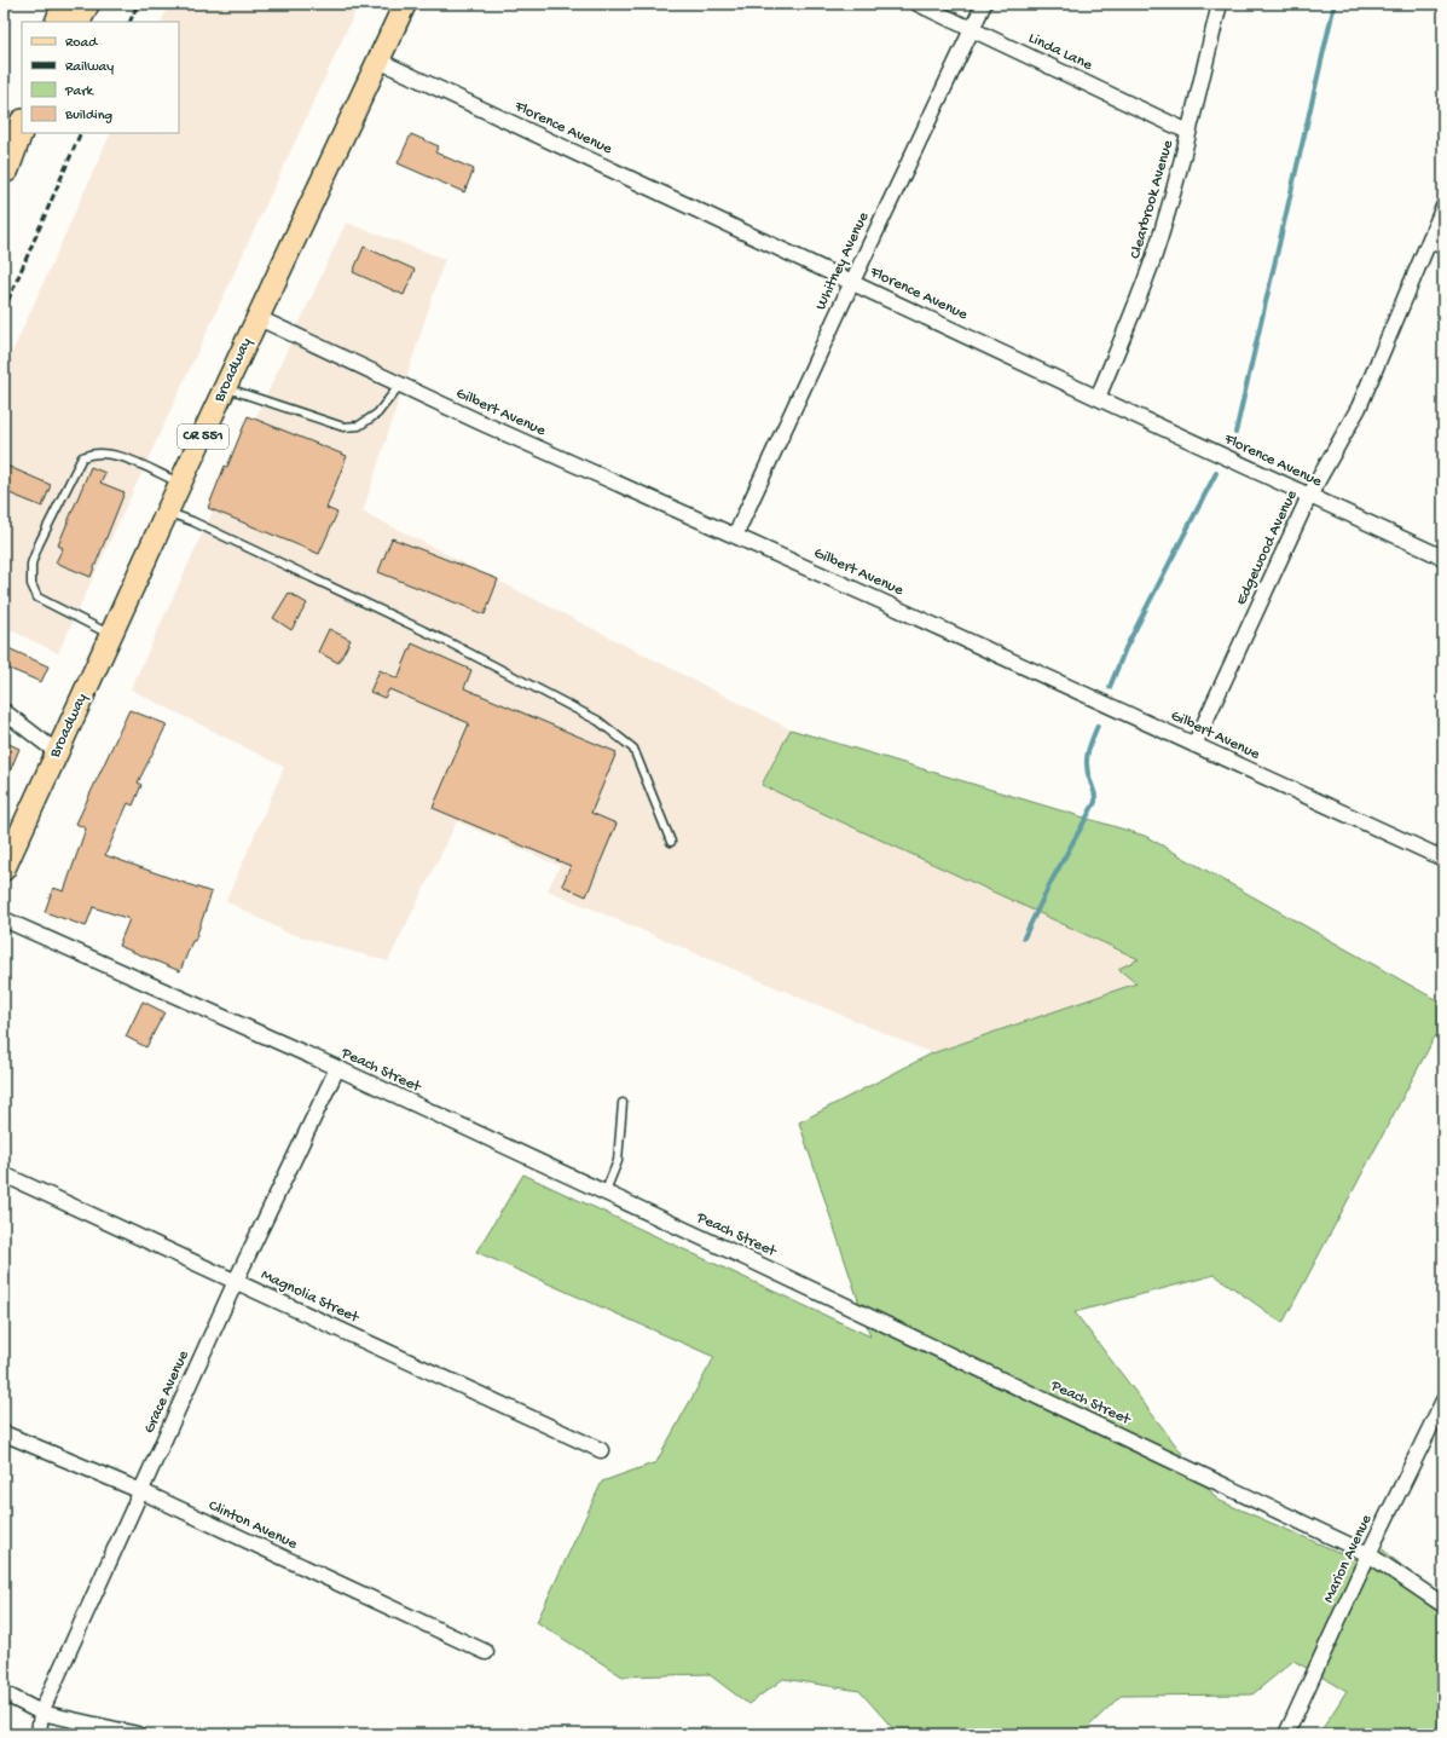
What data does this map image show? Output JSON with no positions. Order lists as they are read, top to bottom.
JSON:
{
  "streets": {
    "main road": ["Broadway", "CR 551"],
    "street": [
      "Linda Lane",
      "Florence Avenue",
      "Clearbrook Avenue",
      "Whitney Avenue",
      "Gilbert Avenue",
      "Edgewood Avenue",
      "Peach Street",
      "Magnolia Street",
      "Grace Avenue",
      "Clinton Avenue",
      "Marion Avenue"
    ]
  },
  "crossings": [
    ["Linda Lane", "Clearbrook Avenue"],
    ["Linda Lane", "Whitney Avenue"],
    ["Florence Avenue", "Clearbrook Avenue"],
    ["Florence Avenue", "Whitney Avenue"],
    ["Florence Avenue", "Broadway"],
    ["Florence Avenue", "Edgewood Avenue"],
    ["Whitney Avenue", "Gilbert Avenue"],
    ["Broadway", "Gilbert Avenue"],
    ["Gilbert Avenue", "Edgewood Avenue"],
    ["Peach Street", "Grace Avenue"],
    ["Peach Street", "Marion Avenue"],
    ["Magnolia Street", "Grace Avenue"],
    ["Grace Avenue", "Clinton Avenue"]
  ],
  "legend": [
    "Road",
    "Railway",
    "Park",
    "Building"
  ]
}
